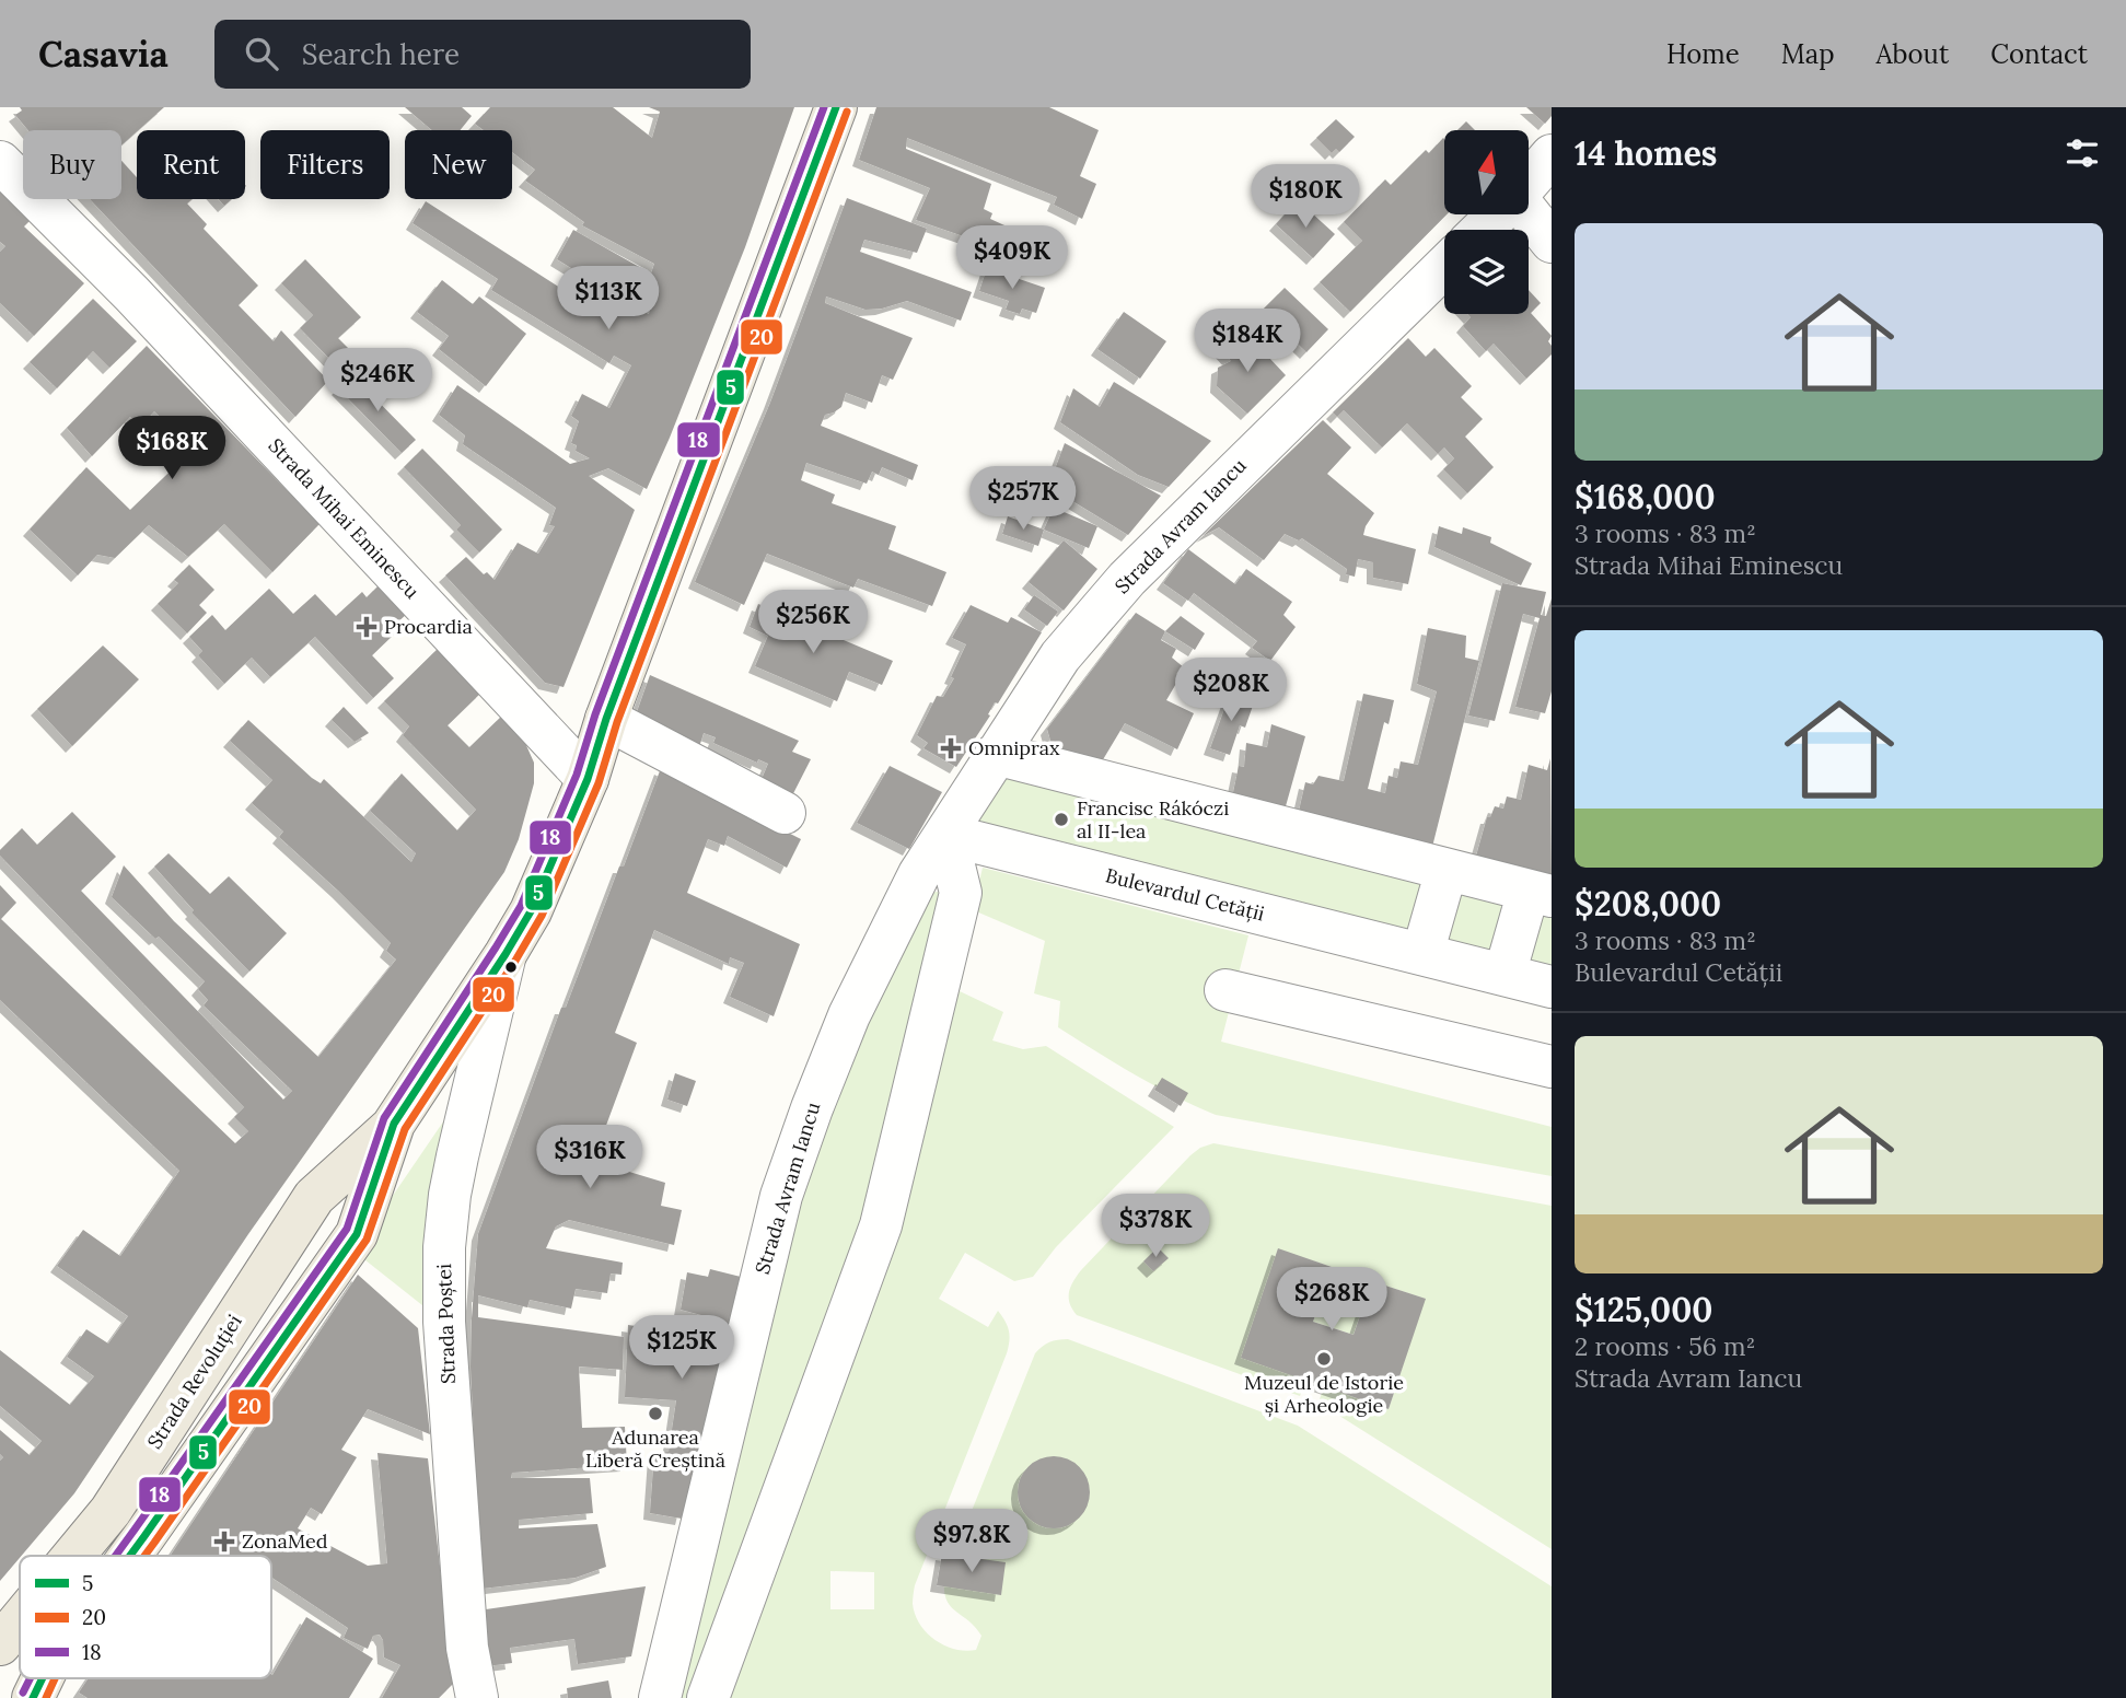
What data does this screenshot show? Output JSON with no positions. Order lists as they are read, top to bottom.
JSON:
{
  "streets": {
    "main road": ["Strada Revoluției"],
    "street": [
      "Strada Mihai Eminescu",
      "Strada Avram Iancu",
      "Bulevardul Cetății",
      "Strada Poștei"
    ]
  },
  "crossings": [
    ["Strada Mihai Eminescu", "Strada Revoluției"],
    ["Strada Avram Iancu", "Bulevardul Cetății"],
    ["Strada Poștei", "Strada Revoluției"]
  ],
  "places": {
    "health": ["Procardia", "Omniprax", "ZonaMed"],
    "other": ["Francisc Rákóczi al II-lea", "Muzeul de Istorie și Arheologie", "Adunarea Liberă Creștină"]
  },
  "lines": ["transit line 5", "transit line 18", "transit line 20"],
  "legend": ["5", "20", "18"],
  "north": "top",
  "page": {
    "header": "Casavia",
    "search": "Search here",
    "nav": [
      "Home",
      "Map",
      "About",
      "Contact"
    ],
    "heading": "14 homes",
    "chip": [
      "Buy",
      "Rent",
      "Filters",
      "New"
    ],
    "price": [
      "$180K",
      "$409K",
      "$113K",
      "$184K",
      "$246K",
      "$168K",
      "$257K",
      "$256K",
      "$208K",
      "$316K",
      "$378K",
      "$268K",
      "$125K",
      "$97.8K"
    ],
    "list": [
      {
        "name": "$168,000",
        "note": "3 rooms · 83 m² · Strada Mihai Eminescu"
      },
      {
        "name": "$208,000",
        "note": "3 rooms · 83 m² · Bulevardul Cetății"
      },
      {
        "name": "$125,000",
        "note": "2 rooms · 56 m² · Strada Avram Iancu"
      }
    ]
  }
}
